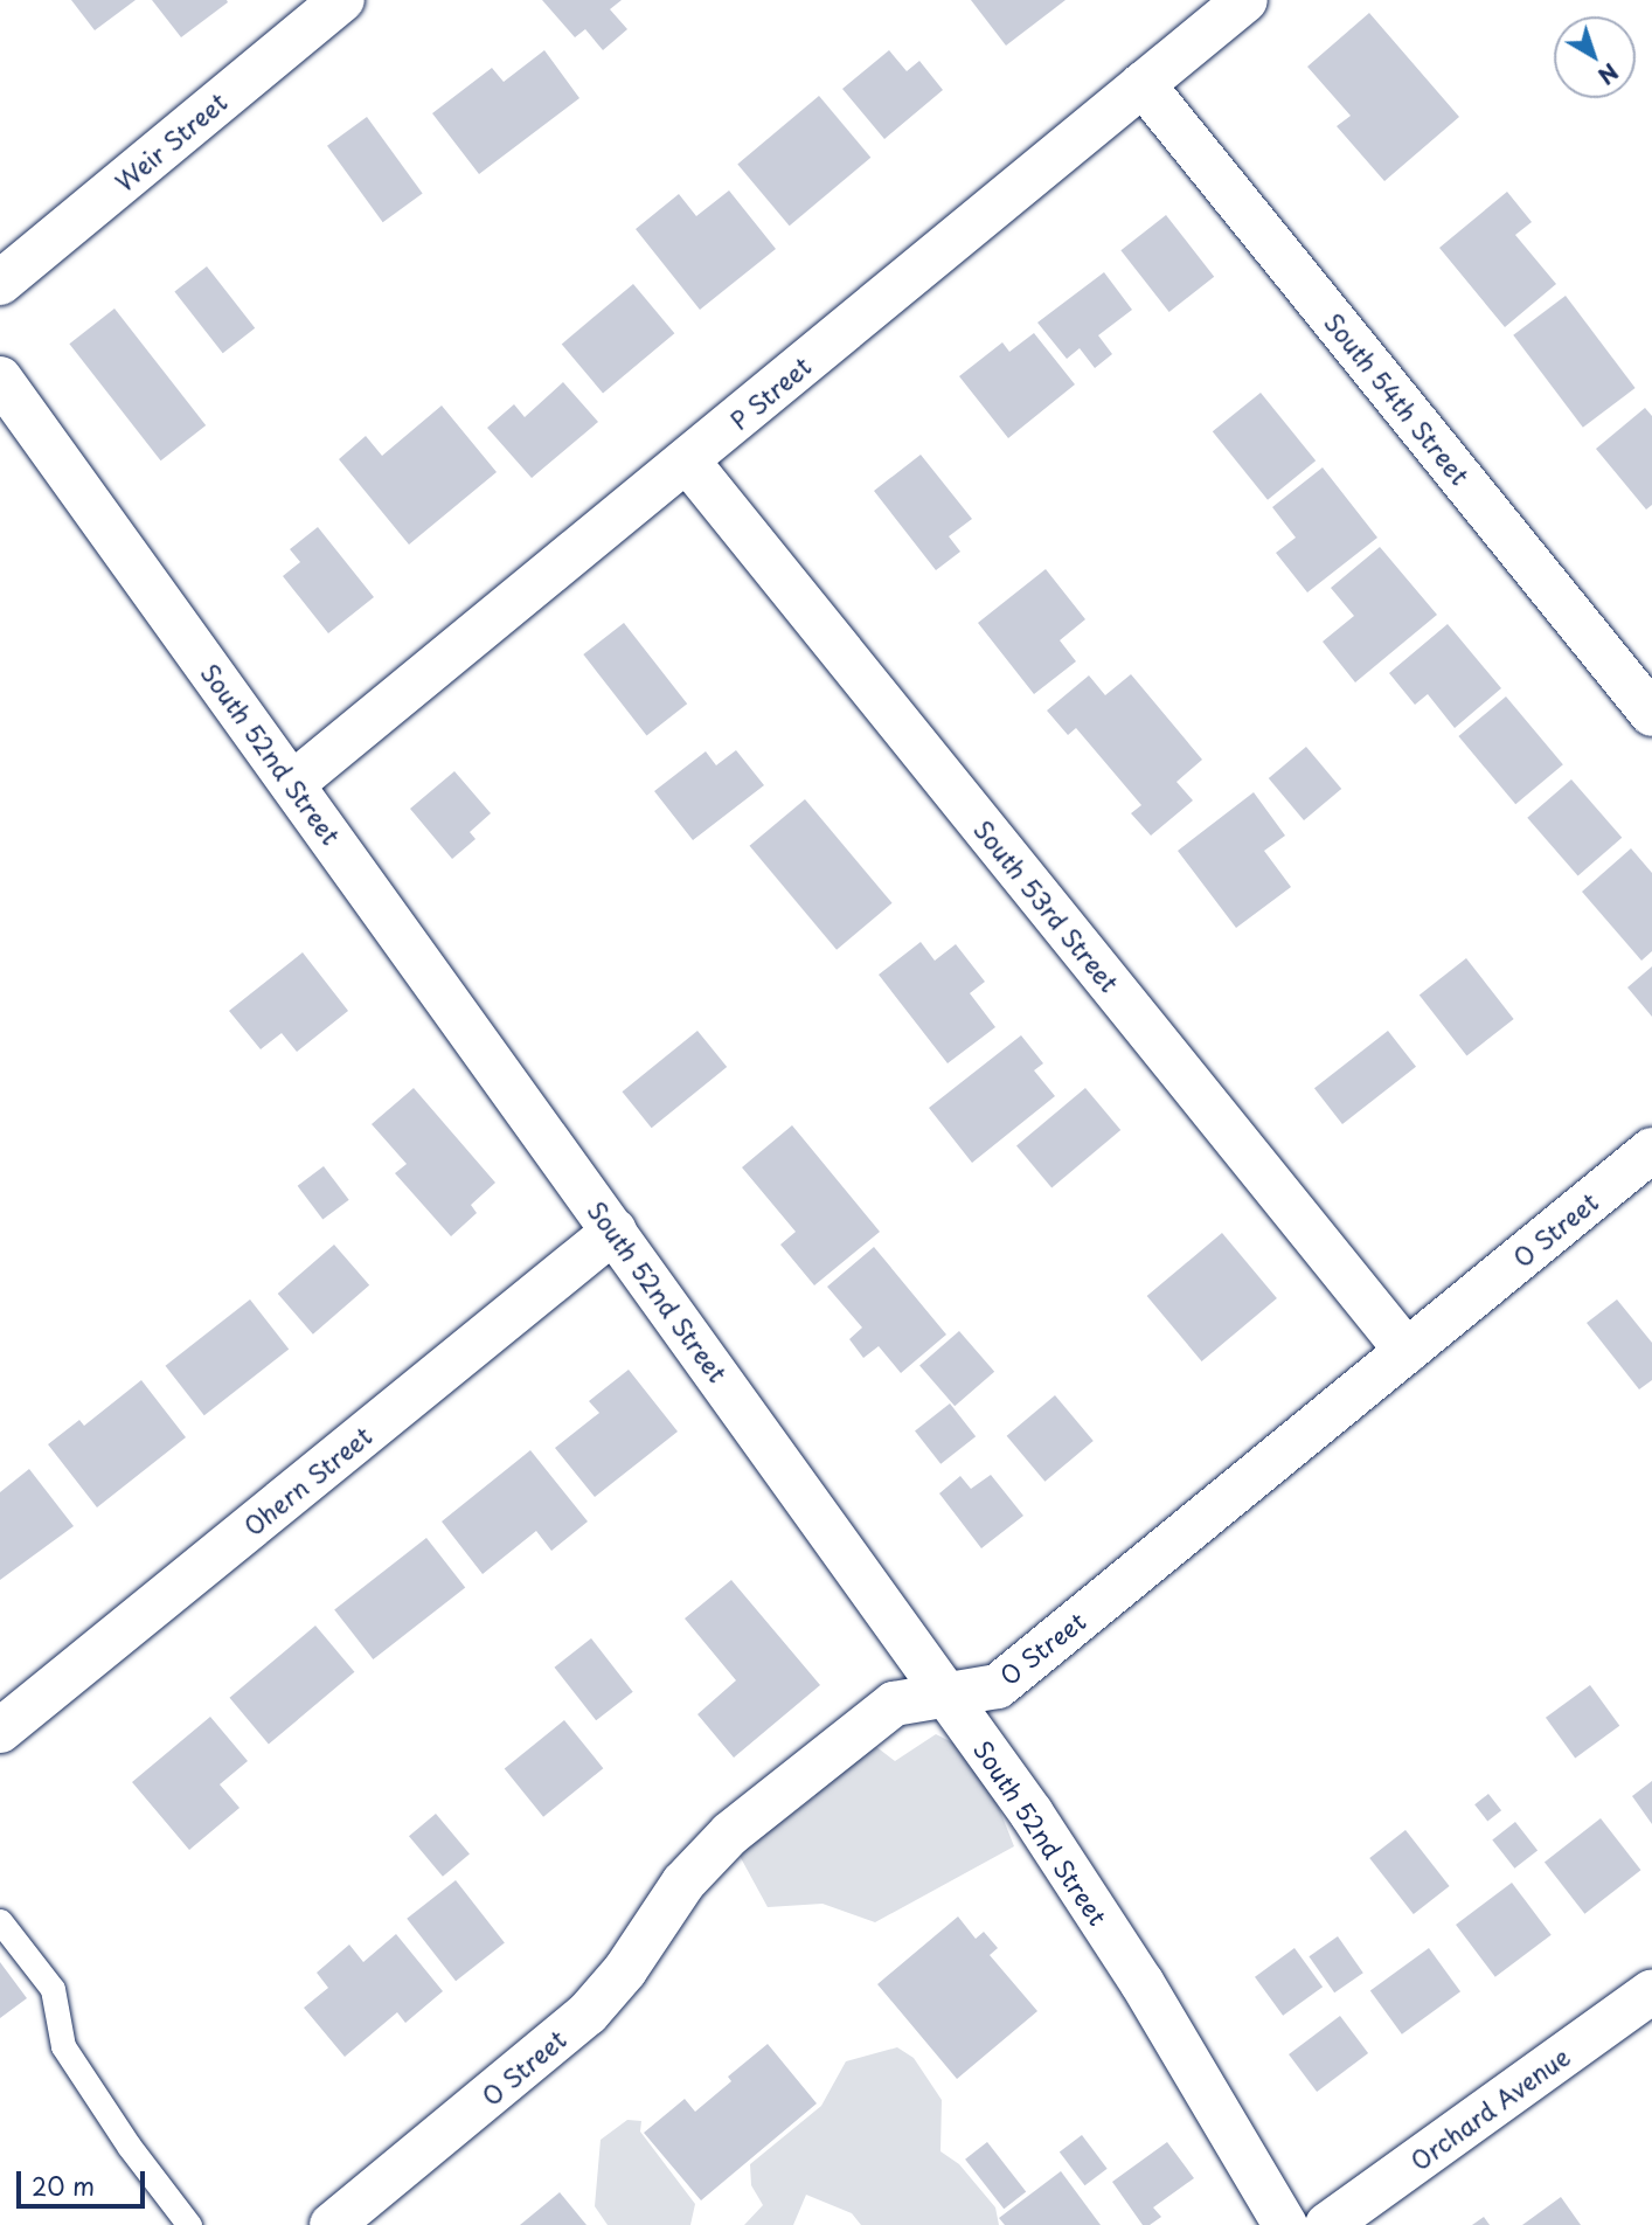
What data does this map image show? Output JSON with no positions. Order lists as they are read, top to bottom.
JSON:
{
  "streets": {
    "street": [
      "Weir Street",
      "P Street",
      "South 54th Street",
      "South 52nd Street",
      "South 53rd Street",
      "O Street",
      "Ohern Street",
      "Orchard Avenue"
    ]
  },
  "crossings": [
    ["P Street", "South 54th Street"],
    ["P Street", "South 52nd Street"],
    ["P Street", "South 53rd Street"],
    ["South 52nd Street", "O Street"],
    ["South 52nd Street", "Ohern Street"],
    ["South 53rd Street", "O Street"]
  ],
  "scale_bar": "20 m",
  "north": "bottom right"
}
